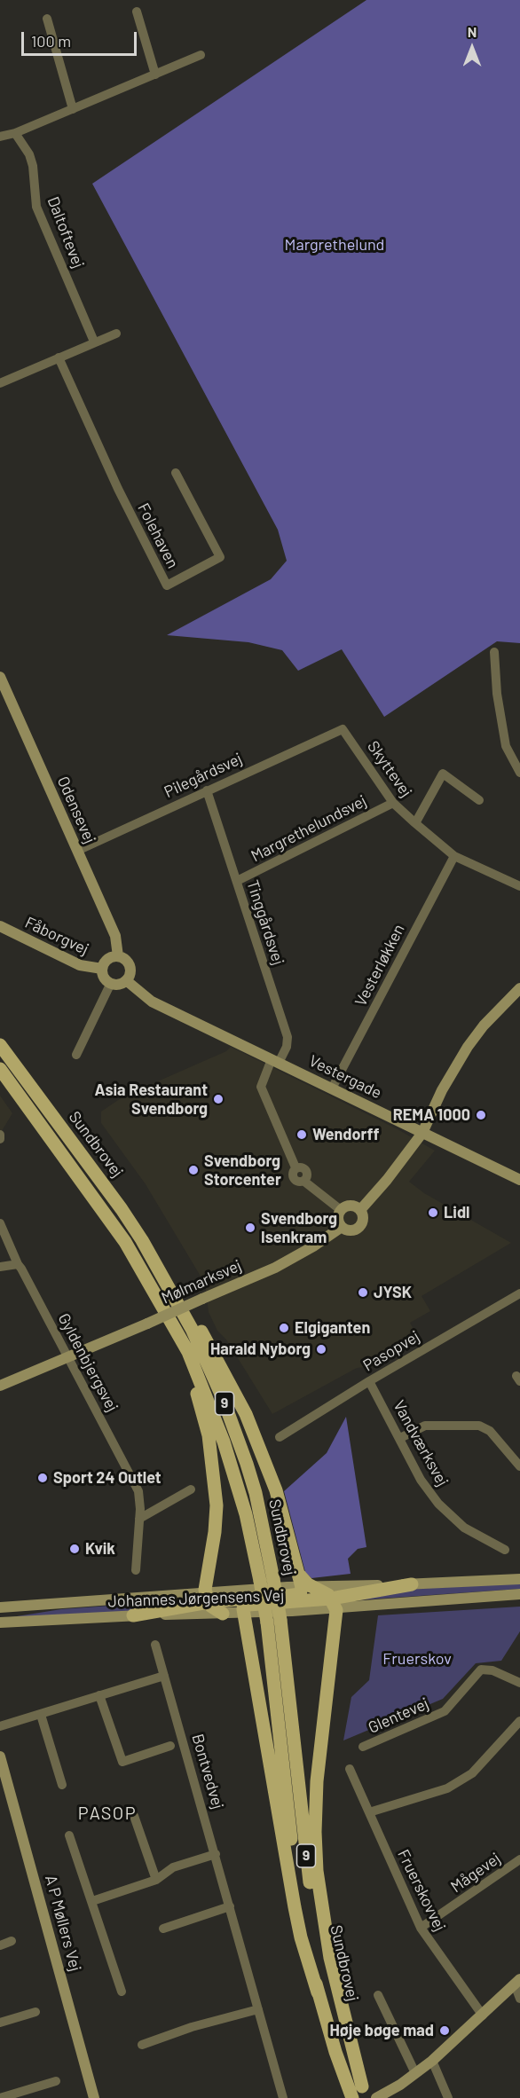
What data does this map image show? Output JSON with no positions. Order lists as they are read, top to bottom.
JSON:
{
  "streets": {
    "main road": ["Sundbrovej", "9"],
    "street": [
      "Daltoftevej",
      "Folehaven",
      "Skyttevej",
      "Pilegårdsvej",
      "Odensevej",
      "Margrethelundsvej",
      "Tinggårdsvej",
      "Fåborgvej",
      "Vesterløkken",
      "Vestergade",
      "Mølmarksvej",
      "Pasopvej",
      "Gyldenbjergsvej",
      "Vandværksvej",
      "Johannes Jørgensens Vej",
      "Glentevej",
      "Bontvedvej",
      "Mågevej",
      "Fruerskovvej",
      "A P Møllers Vej"
    ]
  },
  "crossings": [
    ["Skyttevej", "Pilegårdsvej"],
    ["Skyttevej", "Margrethelundsvej"],
    ["Skyttevej", "Vesterløkken"],
    ["Pilegårdsvej", "Odensevej"],
    ["Pilegårdsvej", "Tinggårdsvej"],
    ["Odensevej", "Fåborgvej"],
    ["Odensevej", "Vestergade"],
    ["Margrethelundsvej", "Tinggårdsvej"],
    ["Tinggårdsvej", "Vestergade"],
    ["Fåborgvej", "Vestergade"],
    ["Vesterløkken", "Vestergade"],
    ["Mølmarksvej", "Gyldenbjergsvej"],
    ["Pasopvej", "Vandværksvej"],
    ["Mågevej", "Fruerskovvej"]
  ],
  "districts": ["PASOP"],
  "parks": ["Margrethelund", "Fruerskov"],
  "places": [
    "Asia Restaurant Svendborg",
    "REMA 1000",
    "Wendorff",
    "Svendborg Storcenter",
    "Lidl",
    "Svendborg Isenkram",
    "JYSK",
    "Elgiganten",
    "Harald Nyborg",
    "Sport 24 Outlet",
    "Kvik",
    "Høje bøge mad"
  ],
  "scale_bar": "100 m",
  "north": "top"
}
